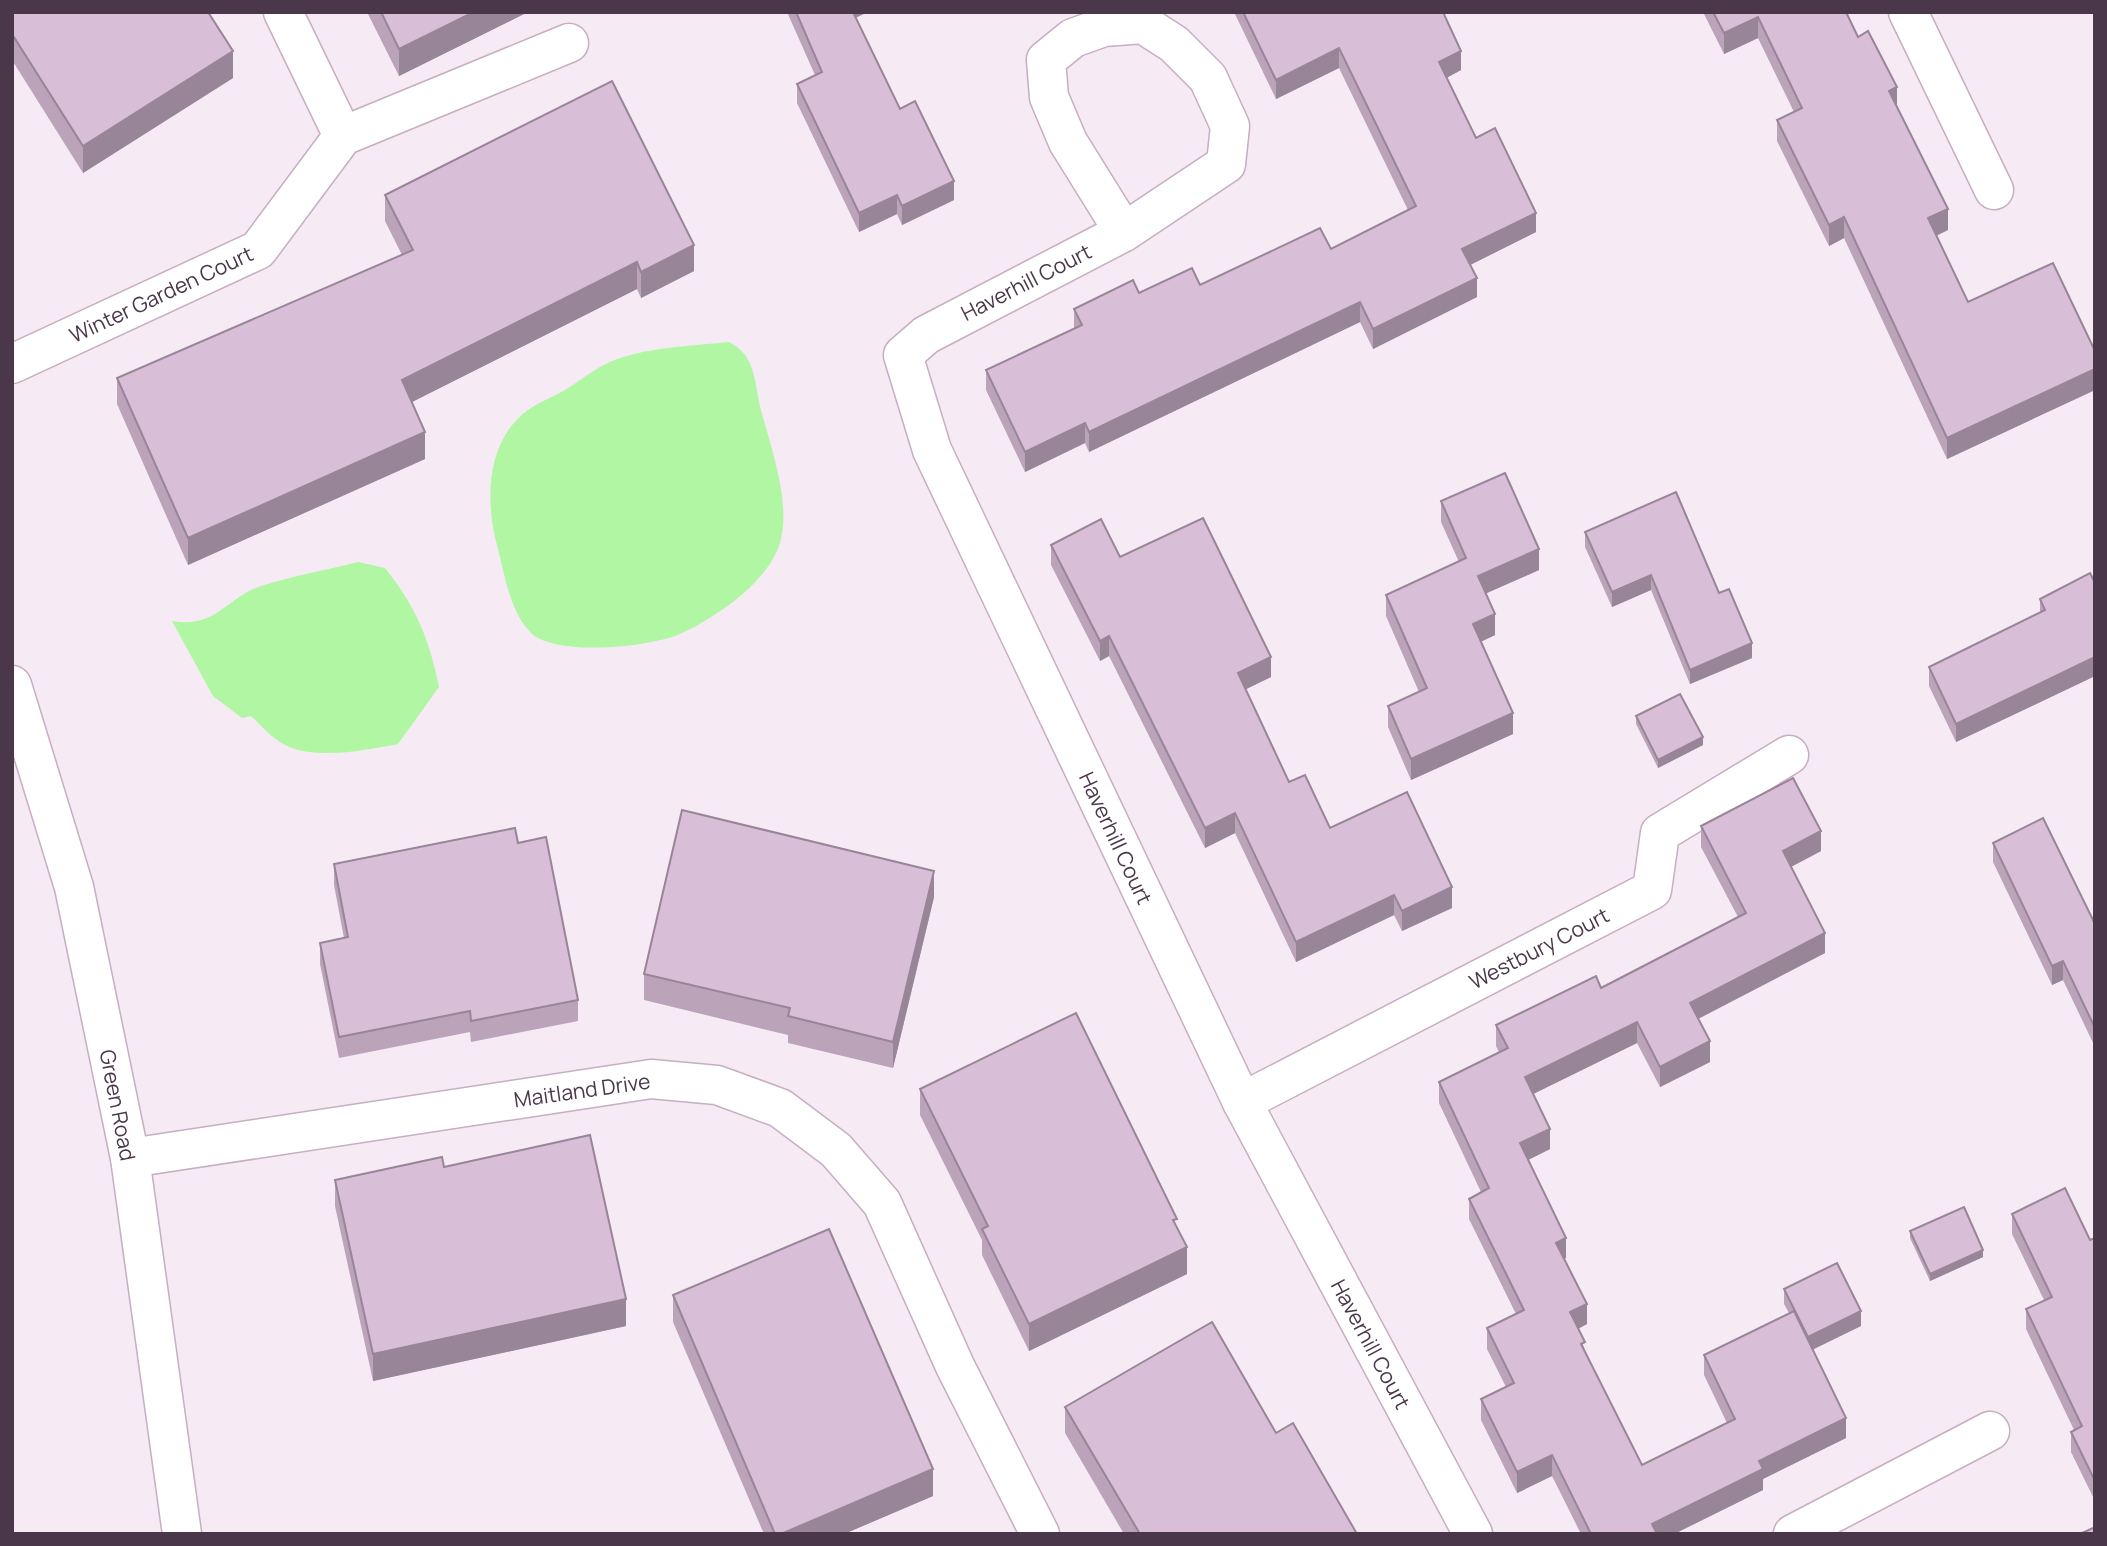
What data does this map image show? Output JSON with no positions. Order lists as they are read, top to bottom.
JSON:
{
  "streets": {
    "street": [
      "Haverhill Court",
      "Winter Garden Court",
      "Westbury Court",
      "Maitland Drive",
      "Green Road"
    ]
  },
  "crossings": [
    ["Haverhill Court", "Westbury Court"],
    ["Maitland Drive", "Green Road"]
  ]
}
